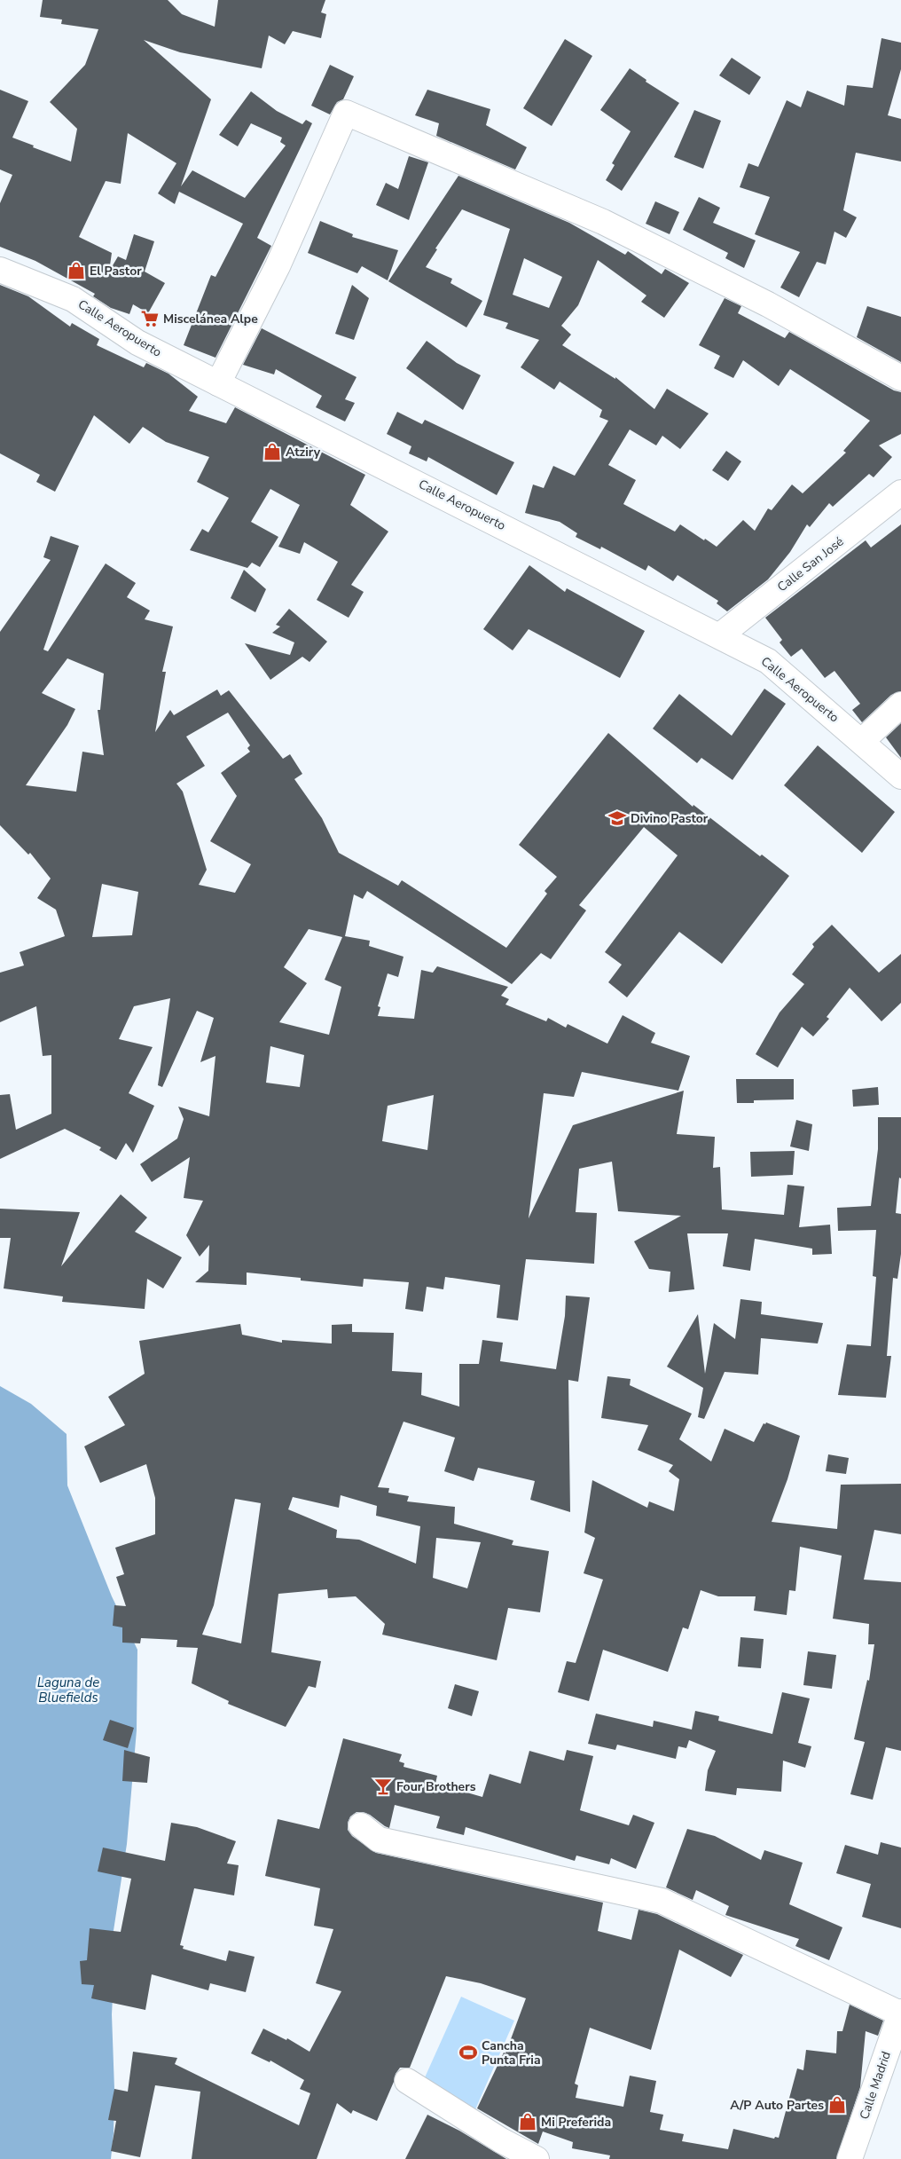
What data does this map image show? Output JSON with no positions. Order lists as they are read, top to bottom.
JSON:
{
  "streets": {
    "street": ["Calle Aeropuerto", "Calle San José", "Calle Madrid"]
  },
  "crossings": [
    ["Calle Aeropuerto", "Calle San José"]
  ],
  "water": ["Laguna de Bluefields"],
  "places": {
    "shop": [
      "El Pastor",
      "Atziry",
      "A/P Auto Partes",
      "Mi Preferida"
    ],
    "supermarket": ["Miscelánea Alpe"],
    "school or university": ["Divino Pastor"],
    "bar": ["Four Brothers"],
    "sports": ["Cancha Punta Fria"]
  }
}
